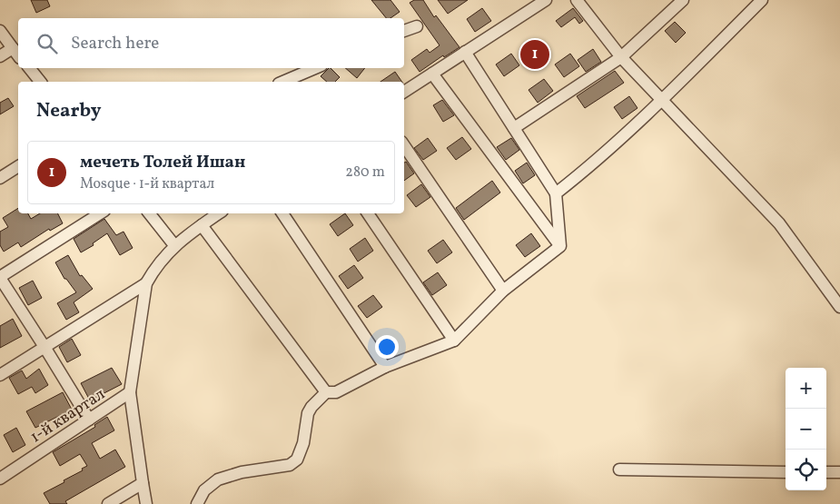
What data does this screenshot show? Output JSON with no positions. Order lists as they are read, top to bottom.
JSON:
{
  "streets": {
    "street": ["1-й квартал"]
  },
  "page": {
    "search": "Search here",
    "pins": "1",
    "heading": "Nearby",
    "list": [
      {
        "mark": "1",
        "name": "мечеть Толей Ишан",
        "note": "Mosque · 1-й квартал",
        "value": "280 m"
      }
    ],
    "map_buttons": ["+", "−"]
  }
}
